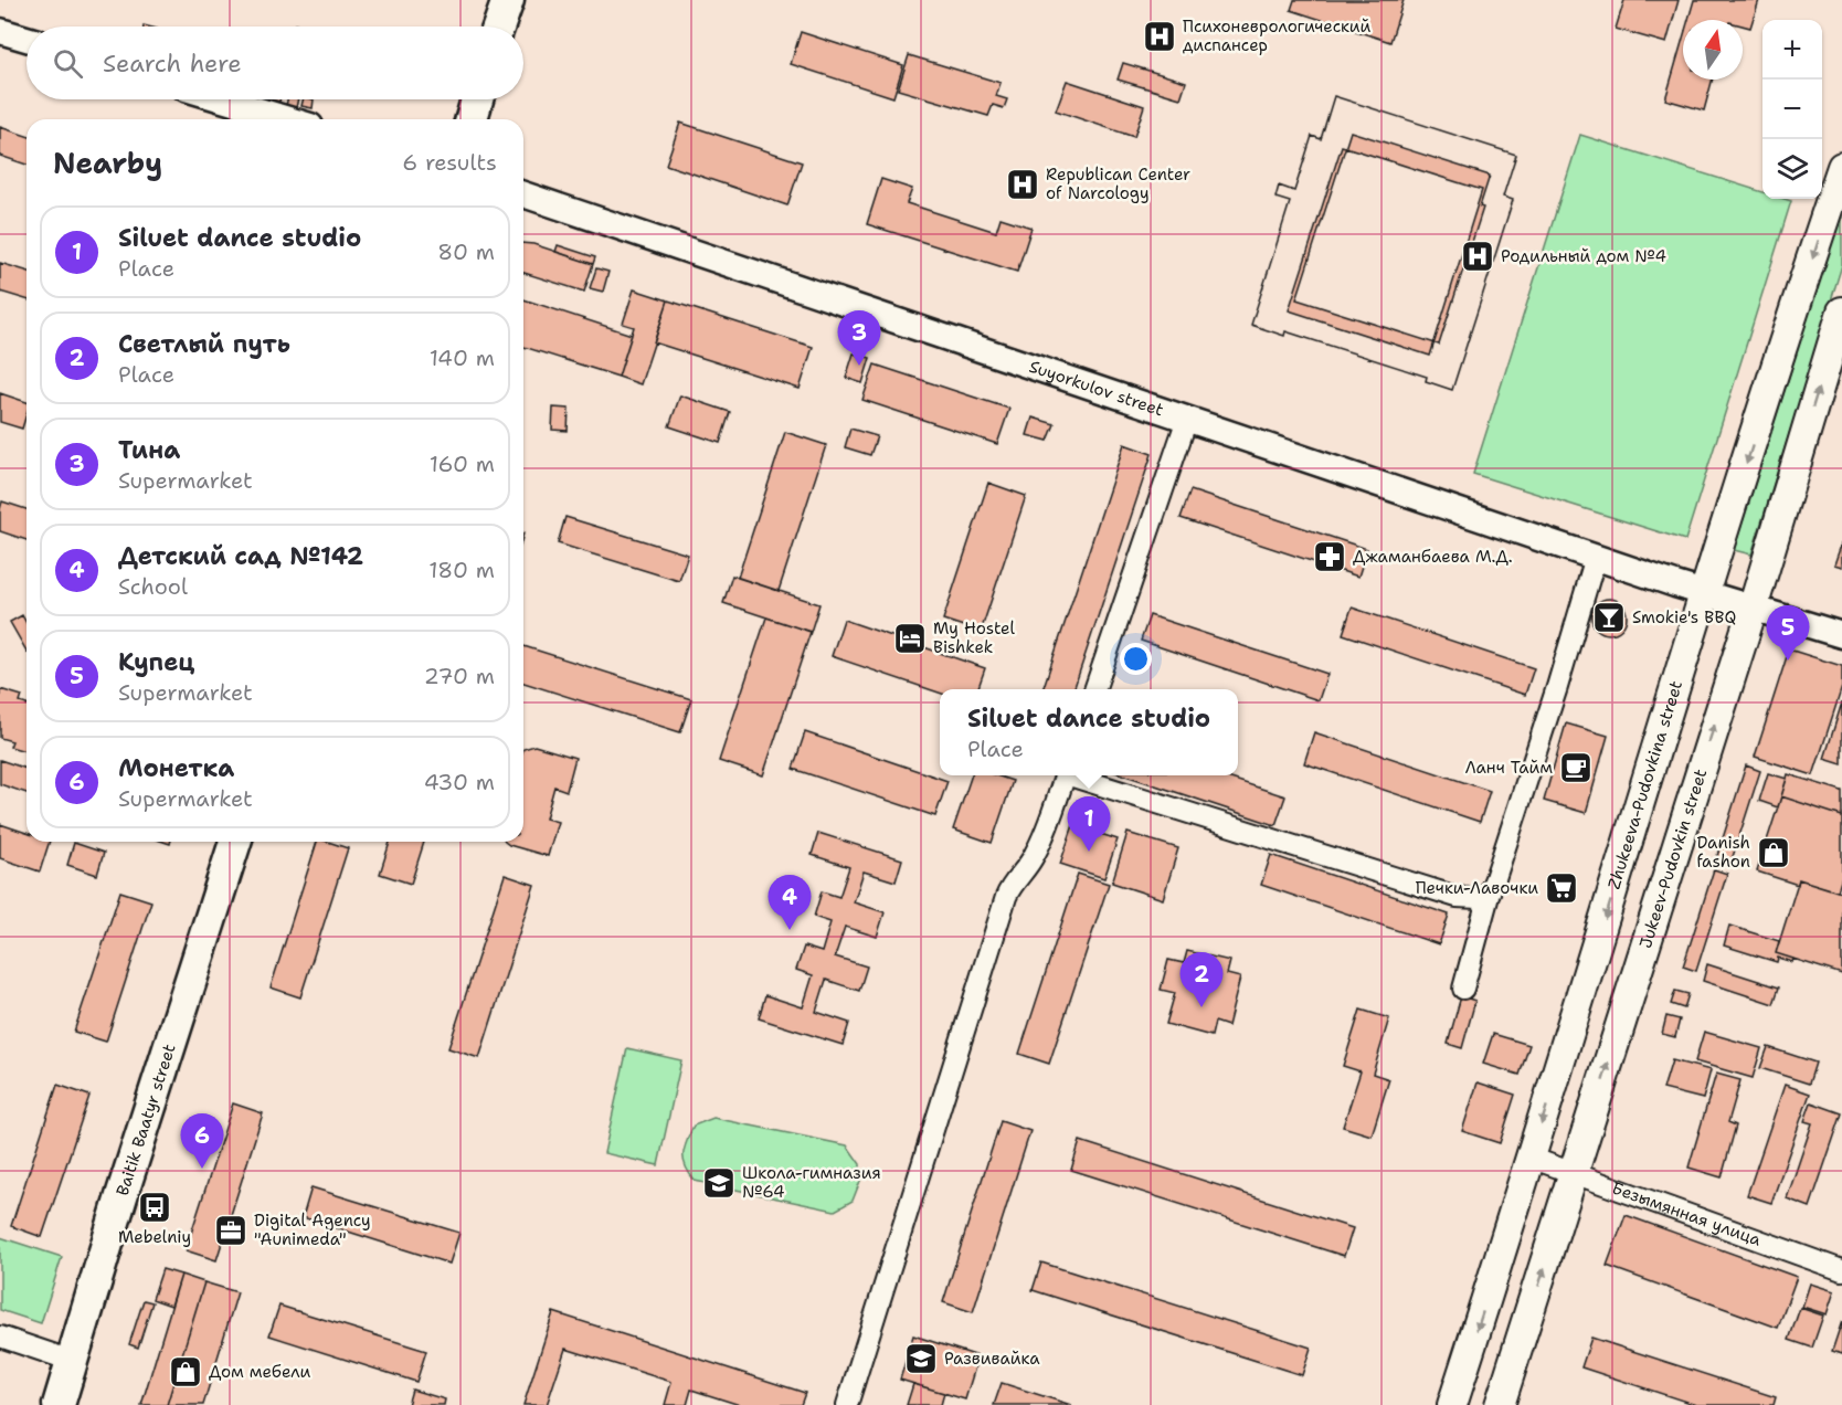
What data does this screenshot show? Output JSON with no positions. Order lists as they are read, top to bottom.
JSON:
{
  "streets": {
    "main road": ["Zhukeeva-Pudovkina street", "Jukeev-Pudovkin street", "Baitik Baatyr street"],
    "street": ["Suyorkulov street", "Безымянная улица"]
  },
  "crossings": [
    ["Suyorkulov street", "Zhukeeva-Pudovkina street"],
    ["Suyorkulov street", "Jukeev-Pudovkin street"],
    ["Zhukeeva-Pudovkina street", "Безымянная улица"],
    ["Jukeev-Pudovkin street", "Безымянная улица"]
  ],
  "one_way": ["Zhukeeva-Pudovkina street", "Jukeev-Pudovkin street"],
  "places": {
    "hospital": ["Психоневрологический диспансер", "Republican Center of Narcology", "Родильный дом №4"],
    "pharmacy": ["Джаманбаева М.Д."],
    "bar": ["Smokie's BBQ"],
    "hotel": ["My Hostel Bishkek"],
    "cafe": ["Ланч Тайм"],
    "shop": ["Danish fashon", "Дом мебели"],
    "supermarket": ["Печки-Лавочки"],
    "school or university": ["Школа-гимназия №64", "Развивайка"],
    "bus stop": ["Mebelniy"],
    "office": ["Digital Agency \"Aunimeda\""]
  },
  "north": "top",
  "page": {
    "map_buttons": ["+", "−"],
    "search": "Search here",
    "heading": ["Nearby", "6 results"],
    "list": [
      {
        "mark": "1",
        "name": "Siluet dance studio",
        "note": "Place",
        "value": "80 m"
      },
      {
        "mark": "2",
        "name": "Светлый путь",
        "note": "Place",
        "value": "140 m"
      },
      {
        "mark": "3",
        "name": "Тина",
        "note": "Supermarket",
        "value": "160 m"
      },
      {
        "mark": "4",
        "name": "Детский сад №142",
        "note": "School",
        "value": "180 m"
      },
      {
        "mark": "5",
        "name": "Купец",
        "note": "Supermarket",
        "value": "270 m"
      },
      {
        "mark": "6",
        "name": "Монетка",
        "note": "Supermarket",
        "value": "430 m"
      }
    ],
    "pins": [
      "3",
      "5",
      "1",
      "4",
      "2",
      "6"
    ],
    "popup": ["Siluet dance studio", "Place"]
  }
}
